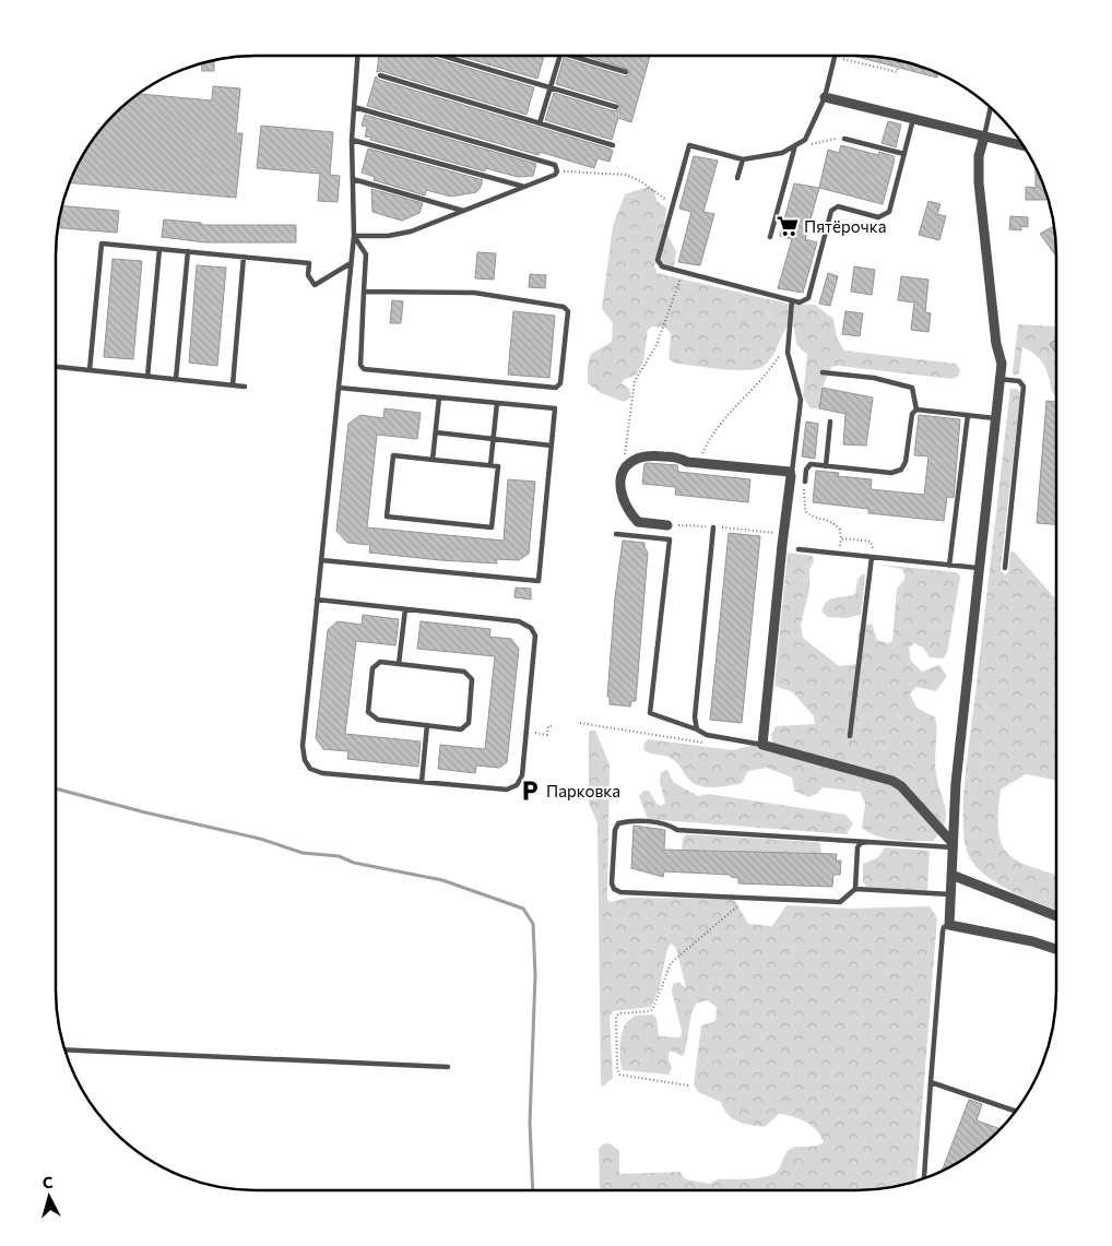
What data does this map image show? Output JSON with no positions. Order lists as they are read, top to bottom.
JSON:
{
  "places": {
    "supermarket": ["Пятёрочка"],
    "parking": ["Парковка"]
  },
  "north": "top"
}
